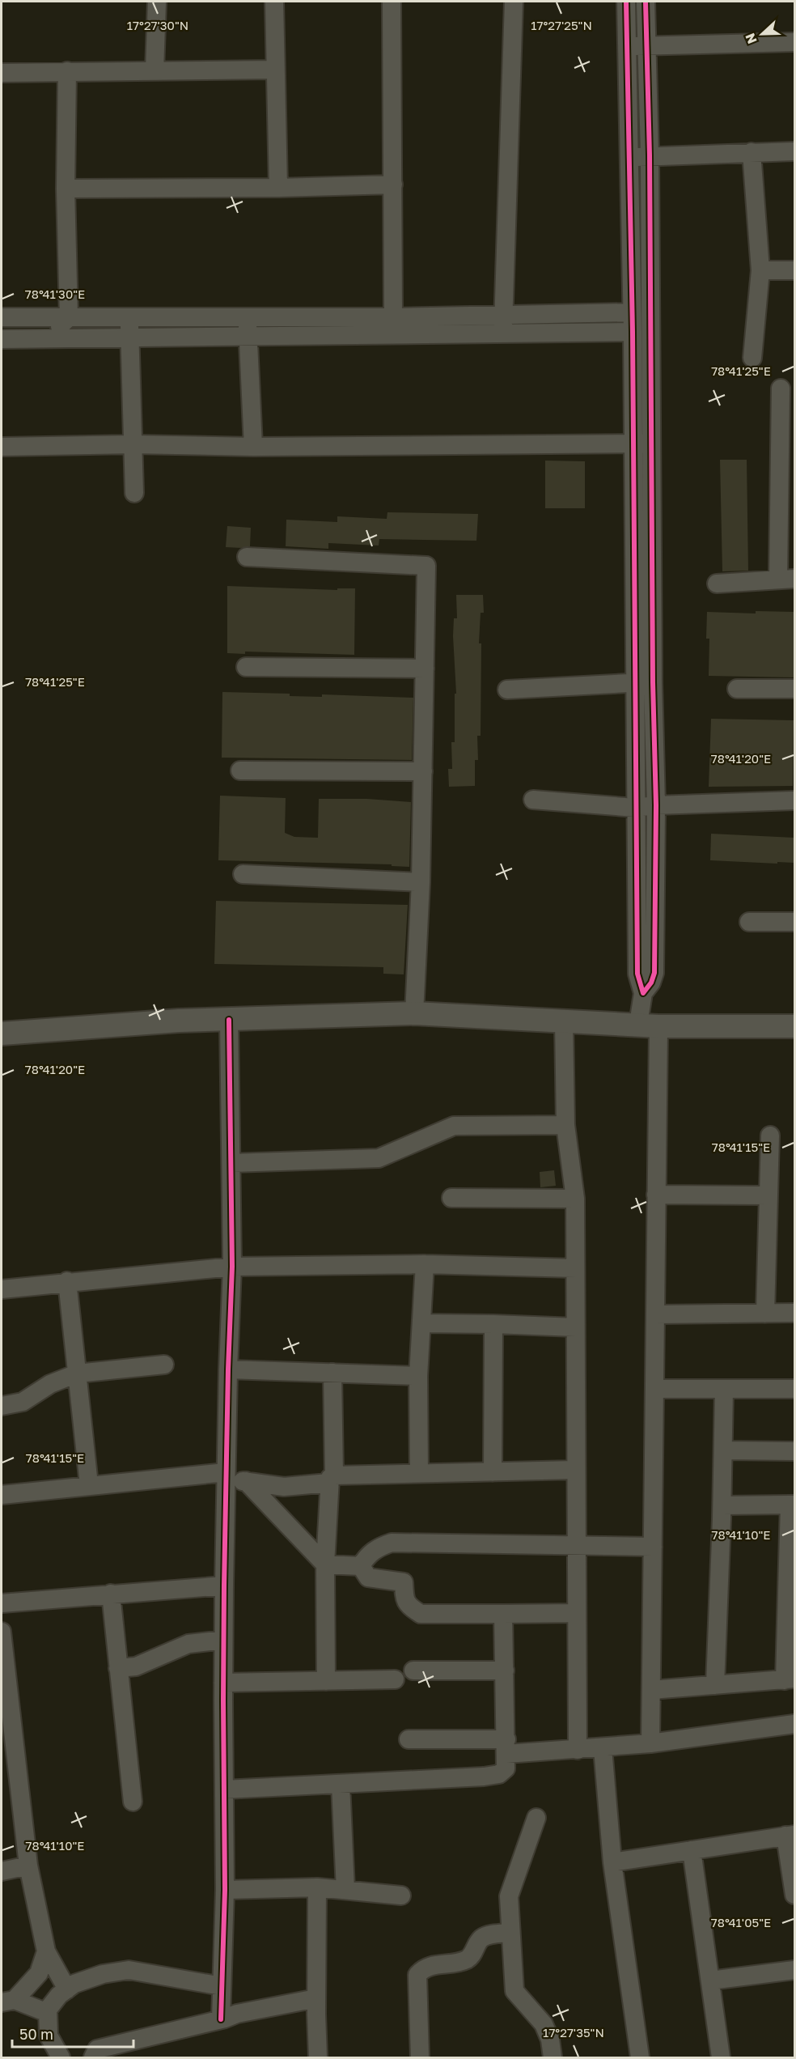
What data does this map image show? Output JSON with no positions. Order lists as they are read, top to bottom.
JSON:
{
  "scale_bar": "50 m",
  "north": "left",
  "coordinates": [
    "17°27'25\"N",
    "17°27'30\"N",
    "78°41'30\"E",
    "78°41'25\"E",
    "78°41'20\"E",
    "78°41'15\"E",
    "78°41'10\"E",
    "78°41'05\"E",
    "17°27'35\"N"
  ]
}
